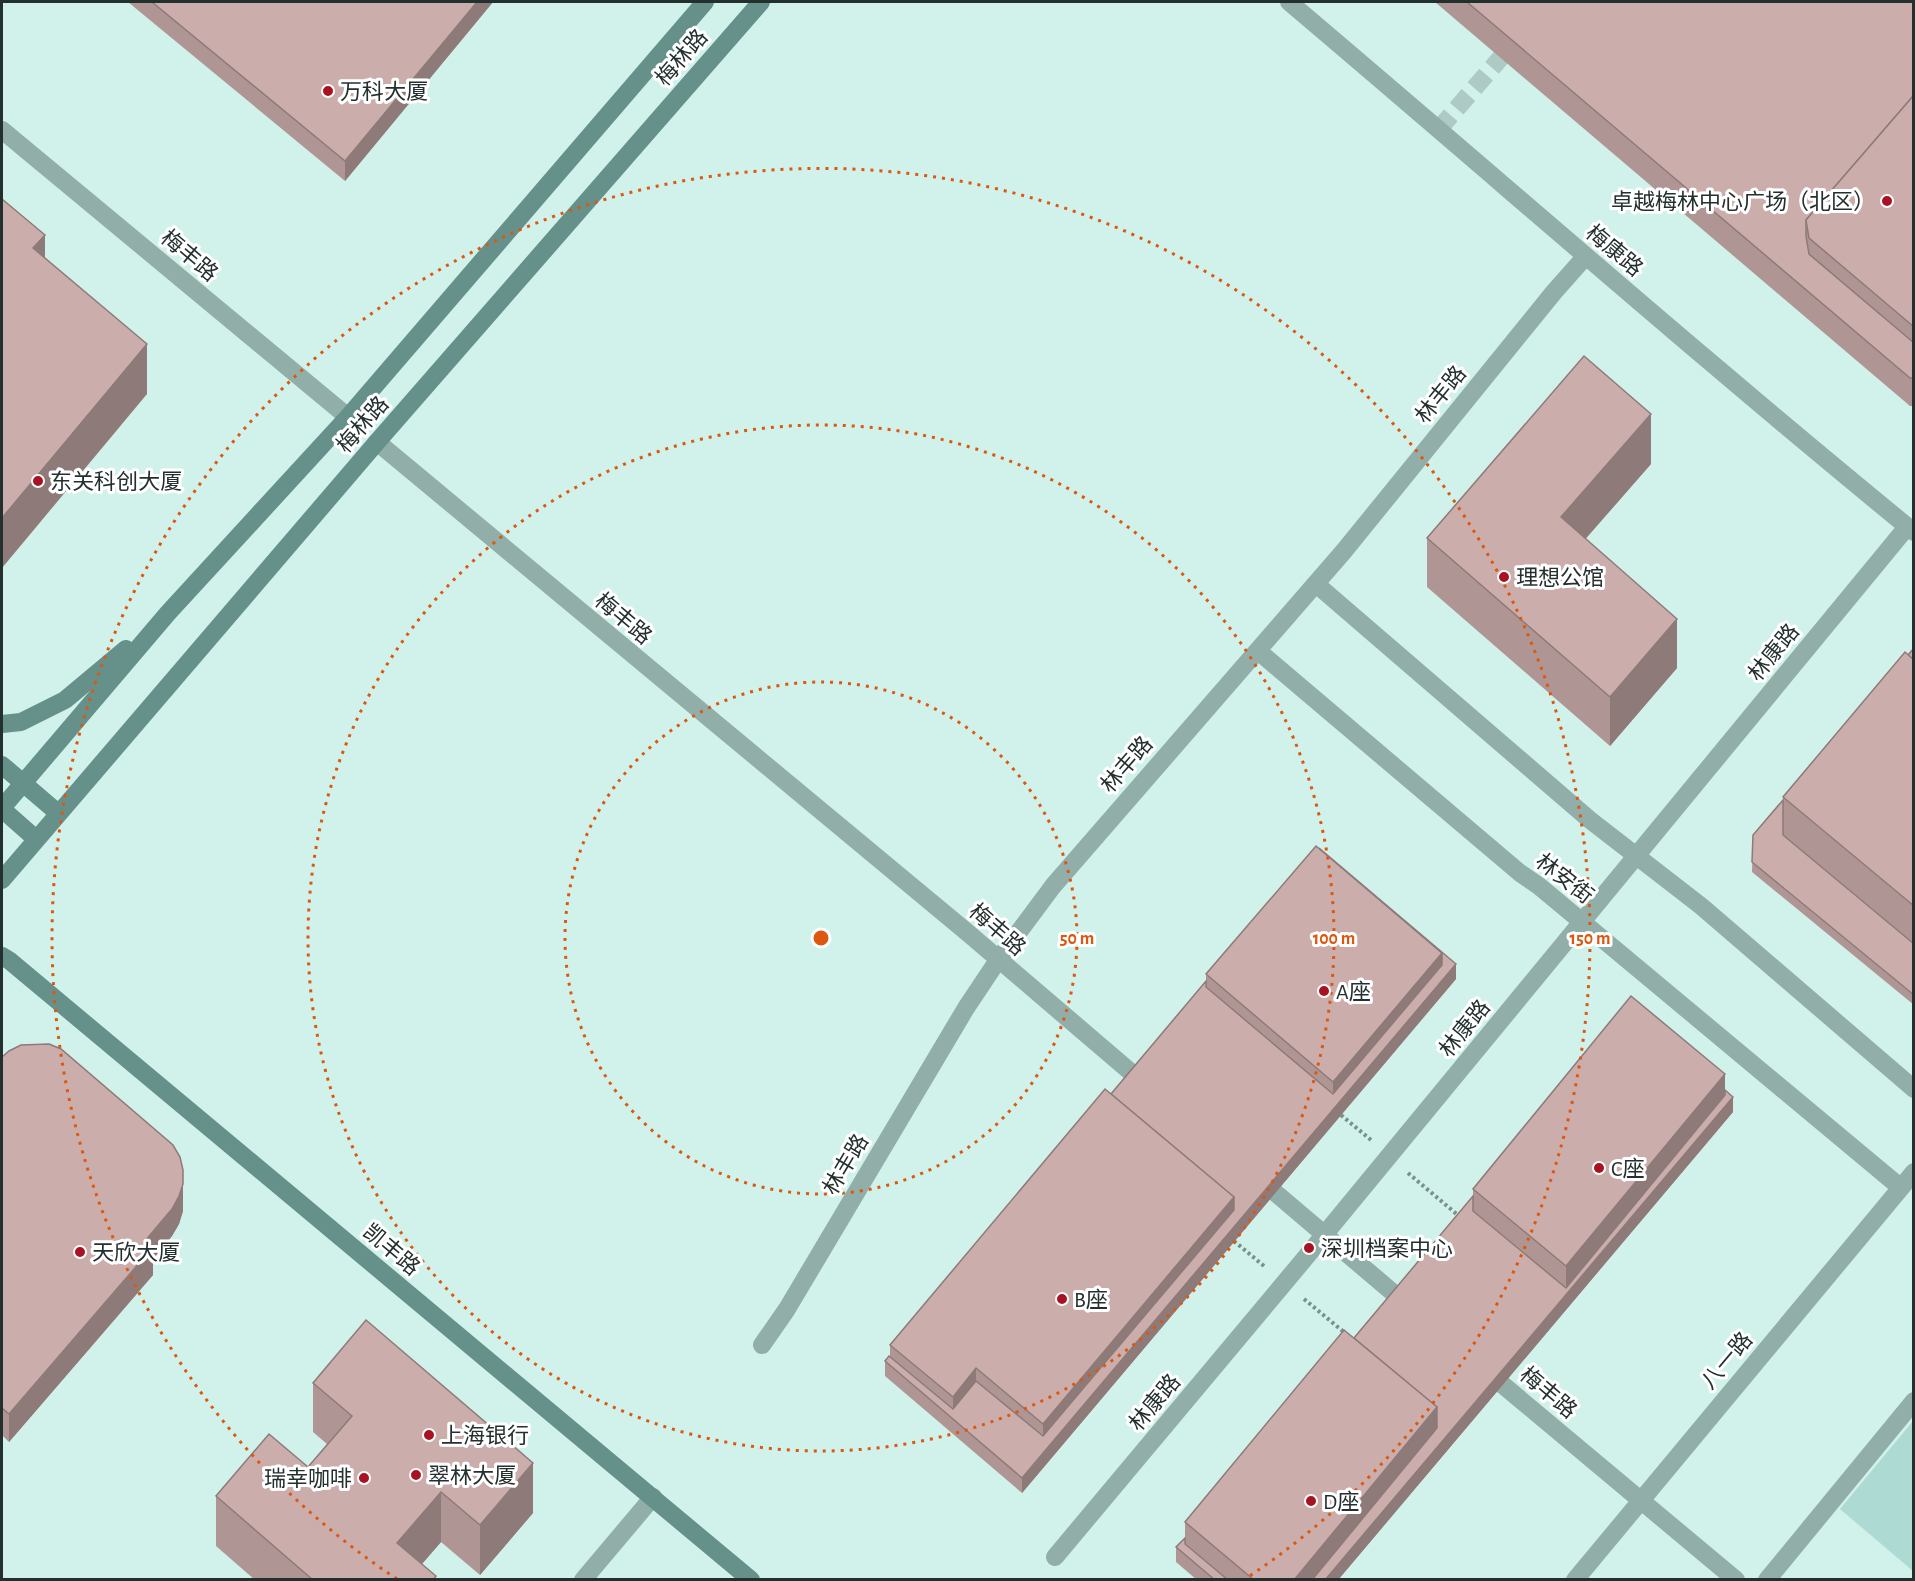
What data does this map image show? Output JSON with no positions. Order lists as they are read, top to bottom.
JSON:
{
  "streets": {
    "main road": ["梅林路", "凯丰路"],
    "street": [
      "梅康路",
      "梅丰路",
      "林丰路",
      "林康路",
      "林安街",
      "八一路"
    ]
  },
  "crossings": [
    ["梅林路", "梅丰路"],
    ["梅康路", "林丰路"],
    ["梅康路", "林康路"],
    ["梅丰路", "林丰路"],
    ["梅丰路", "八一路"],
    ["林丰路", "林安街"],
    ["林康路", "林安街"],
    ["林安街", "八一路"]
  ],
  "places": [
    "万科大厦",
    "卓越梅林中心广场（北区）",
    "东关科创大厦",
    "理想公馆",
    "A座",
    "C座",
    "深圳档案中心",
    "天欣大厦",
    "B座",
    "上海银行",
    "翠林大厦",
    "瑞幸咖啡",
    "D座"
  ],
  "rings": ["50 m", "100 m", "150 m"]
}
